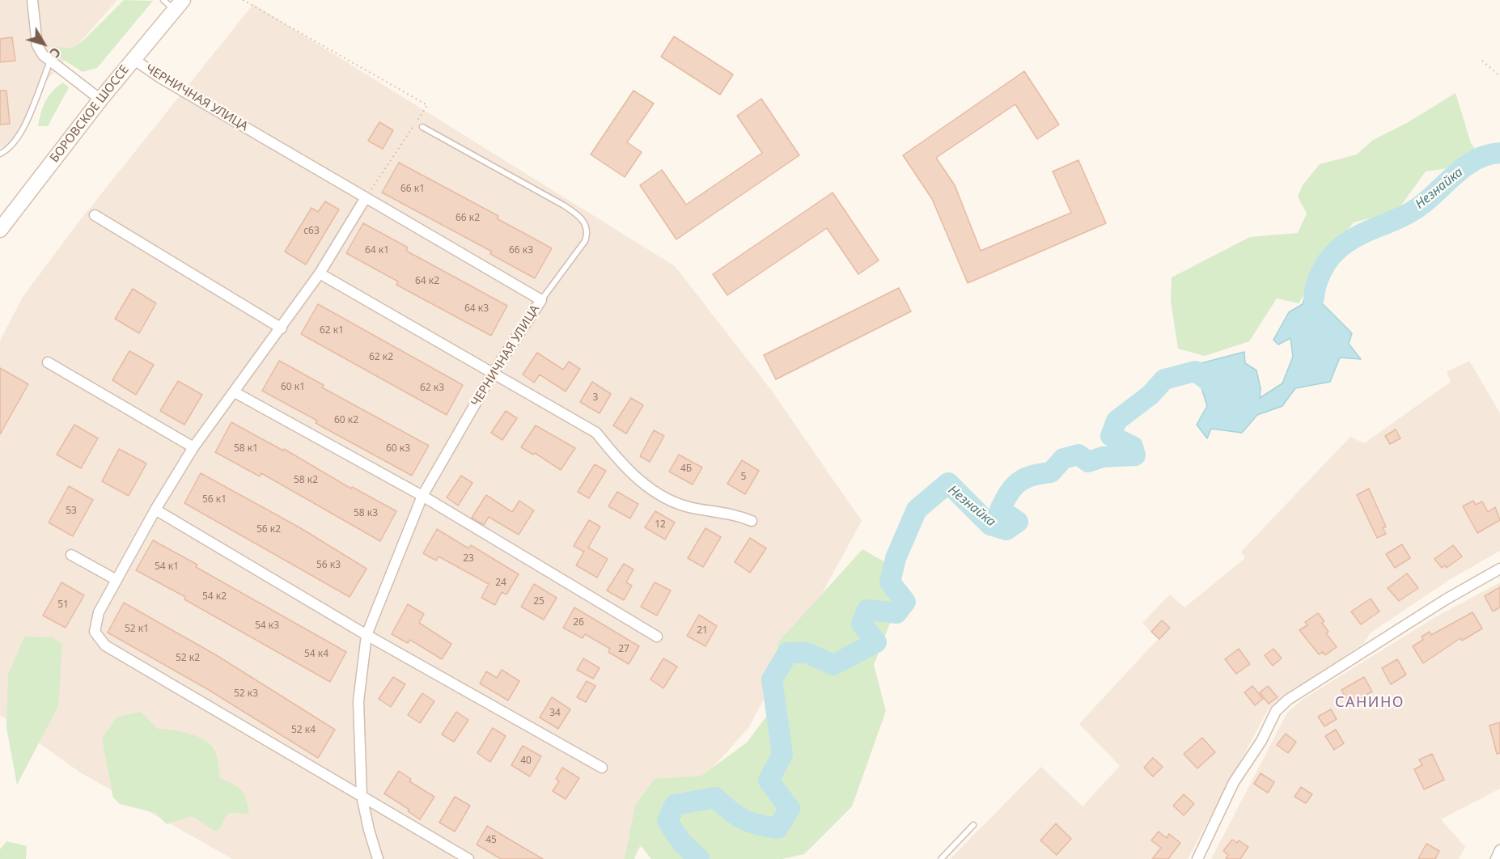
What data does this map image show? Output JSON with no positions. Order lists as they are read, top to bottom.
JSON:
{
  "streets": {
    "main road": ["БОРОВСКОЕ ШОССЕ"],
    "street": ["ЧЕРНИЧНАЯ УЛИЦА"]
  },
  "crossings": [
    ["ЧЕРНИЧНАЯ УЛИЦА", "БОРОВСКОЕ ШОССЕ"]
  ],
  "districts": ["САНИНО"],
  "water": ["Незнайка"],
  "house_numbers": [
    "66 к1",
    "66 к2",
    "с63",
    "64 к1",
    "66 к3",
    "64 к2",
    "64 к3",
    "62 к1",
    "62 к2",
    "60 к1",
    "62 к3",
    "3",
    "60 к2",
    "58 к1",
    "60 к3",
    "4Б",
    "5",
    "58 к2",
    "56 к1",
    "53",
    "58 к3",
    "12",
    "56 к2",
    "23",
    "56 к3",
    "54 к1",
    "24",
    "54 к2",
    "25",
    "51",
    "26",
    "54 к3",
    "52 к1",
    "21",
    "27",
    "54 к4",
    "52 к2",
    "52 к3",
    "34",
    "52 к4",
    "40",
    "45"
  ],
  "north": "bottom right"
}
